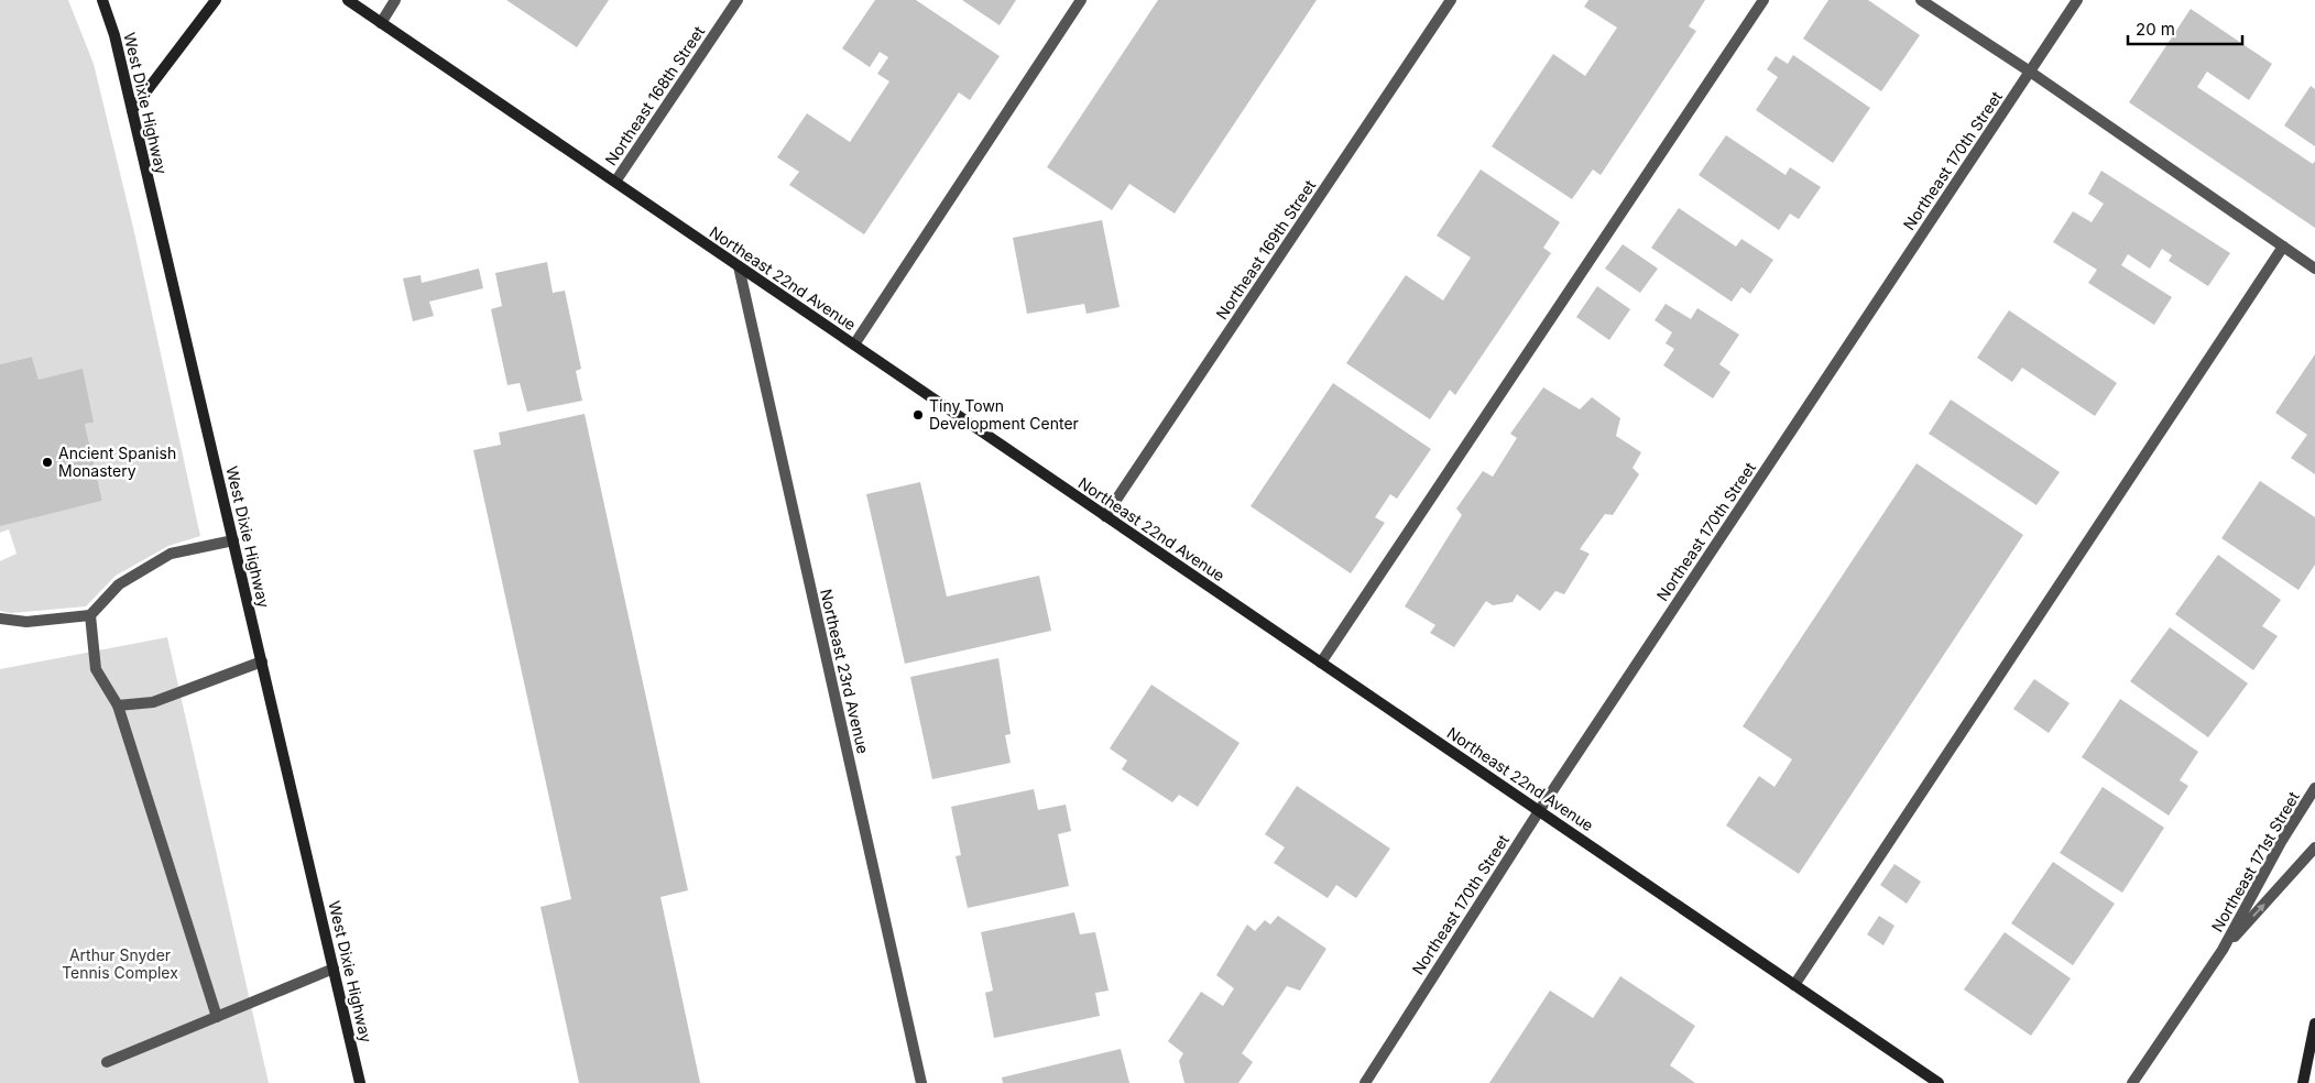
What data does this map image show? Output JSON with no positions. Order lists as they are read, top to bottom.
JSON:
{
  "streets": {
    "street": [
      "Northeast 168th Street",
      "West Dixie Highway",
      "Northeast 170th Street",
      "Northeast 169th Street",
      "Northeast 22nd Avenue",
      "Northeast 23rd Avenue",
      "Northeast 171st Street"
    ]
  },
  "crossings": [
    ["Northeast 168th Street", "Northeast 22nd Avenue"],
    ["Northeast 170th Street", "Northeast 22nd Avenue"],
    ["Northeast 169th Street", "Northeast 22nd Avenue"],
    ["Northeast 22nd Avenue", "Northeast 23rd Avenue"]
  ],
  "parks": ["Arthur Snyder Tennis Complex"],
  "places": ["Tiny Town Development Center", "Ancient Spanish Monastery"],
  "scale_bar": "20 m"
}
